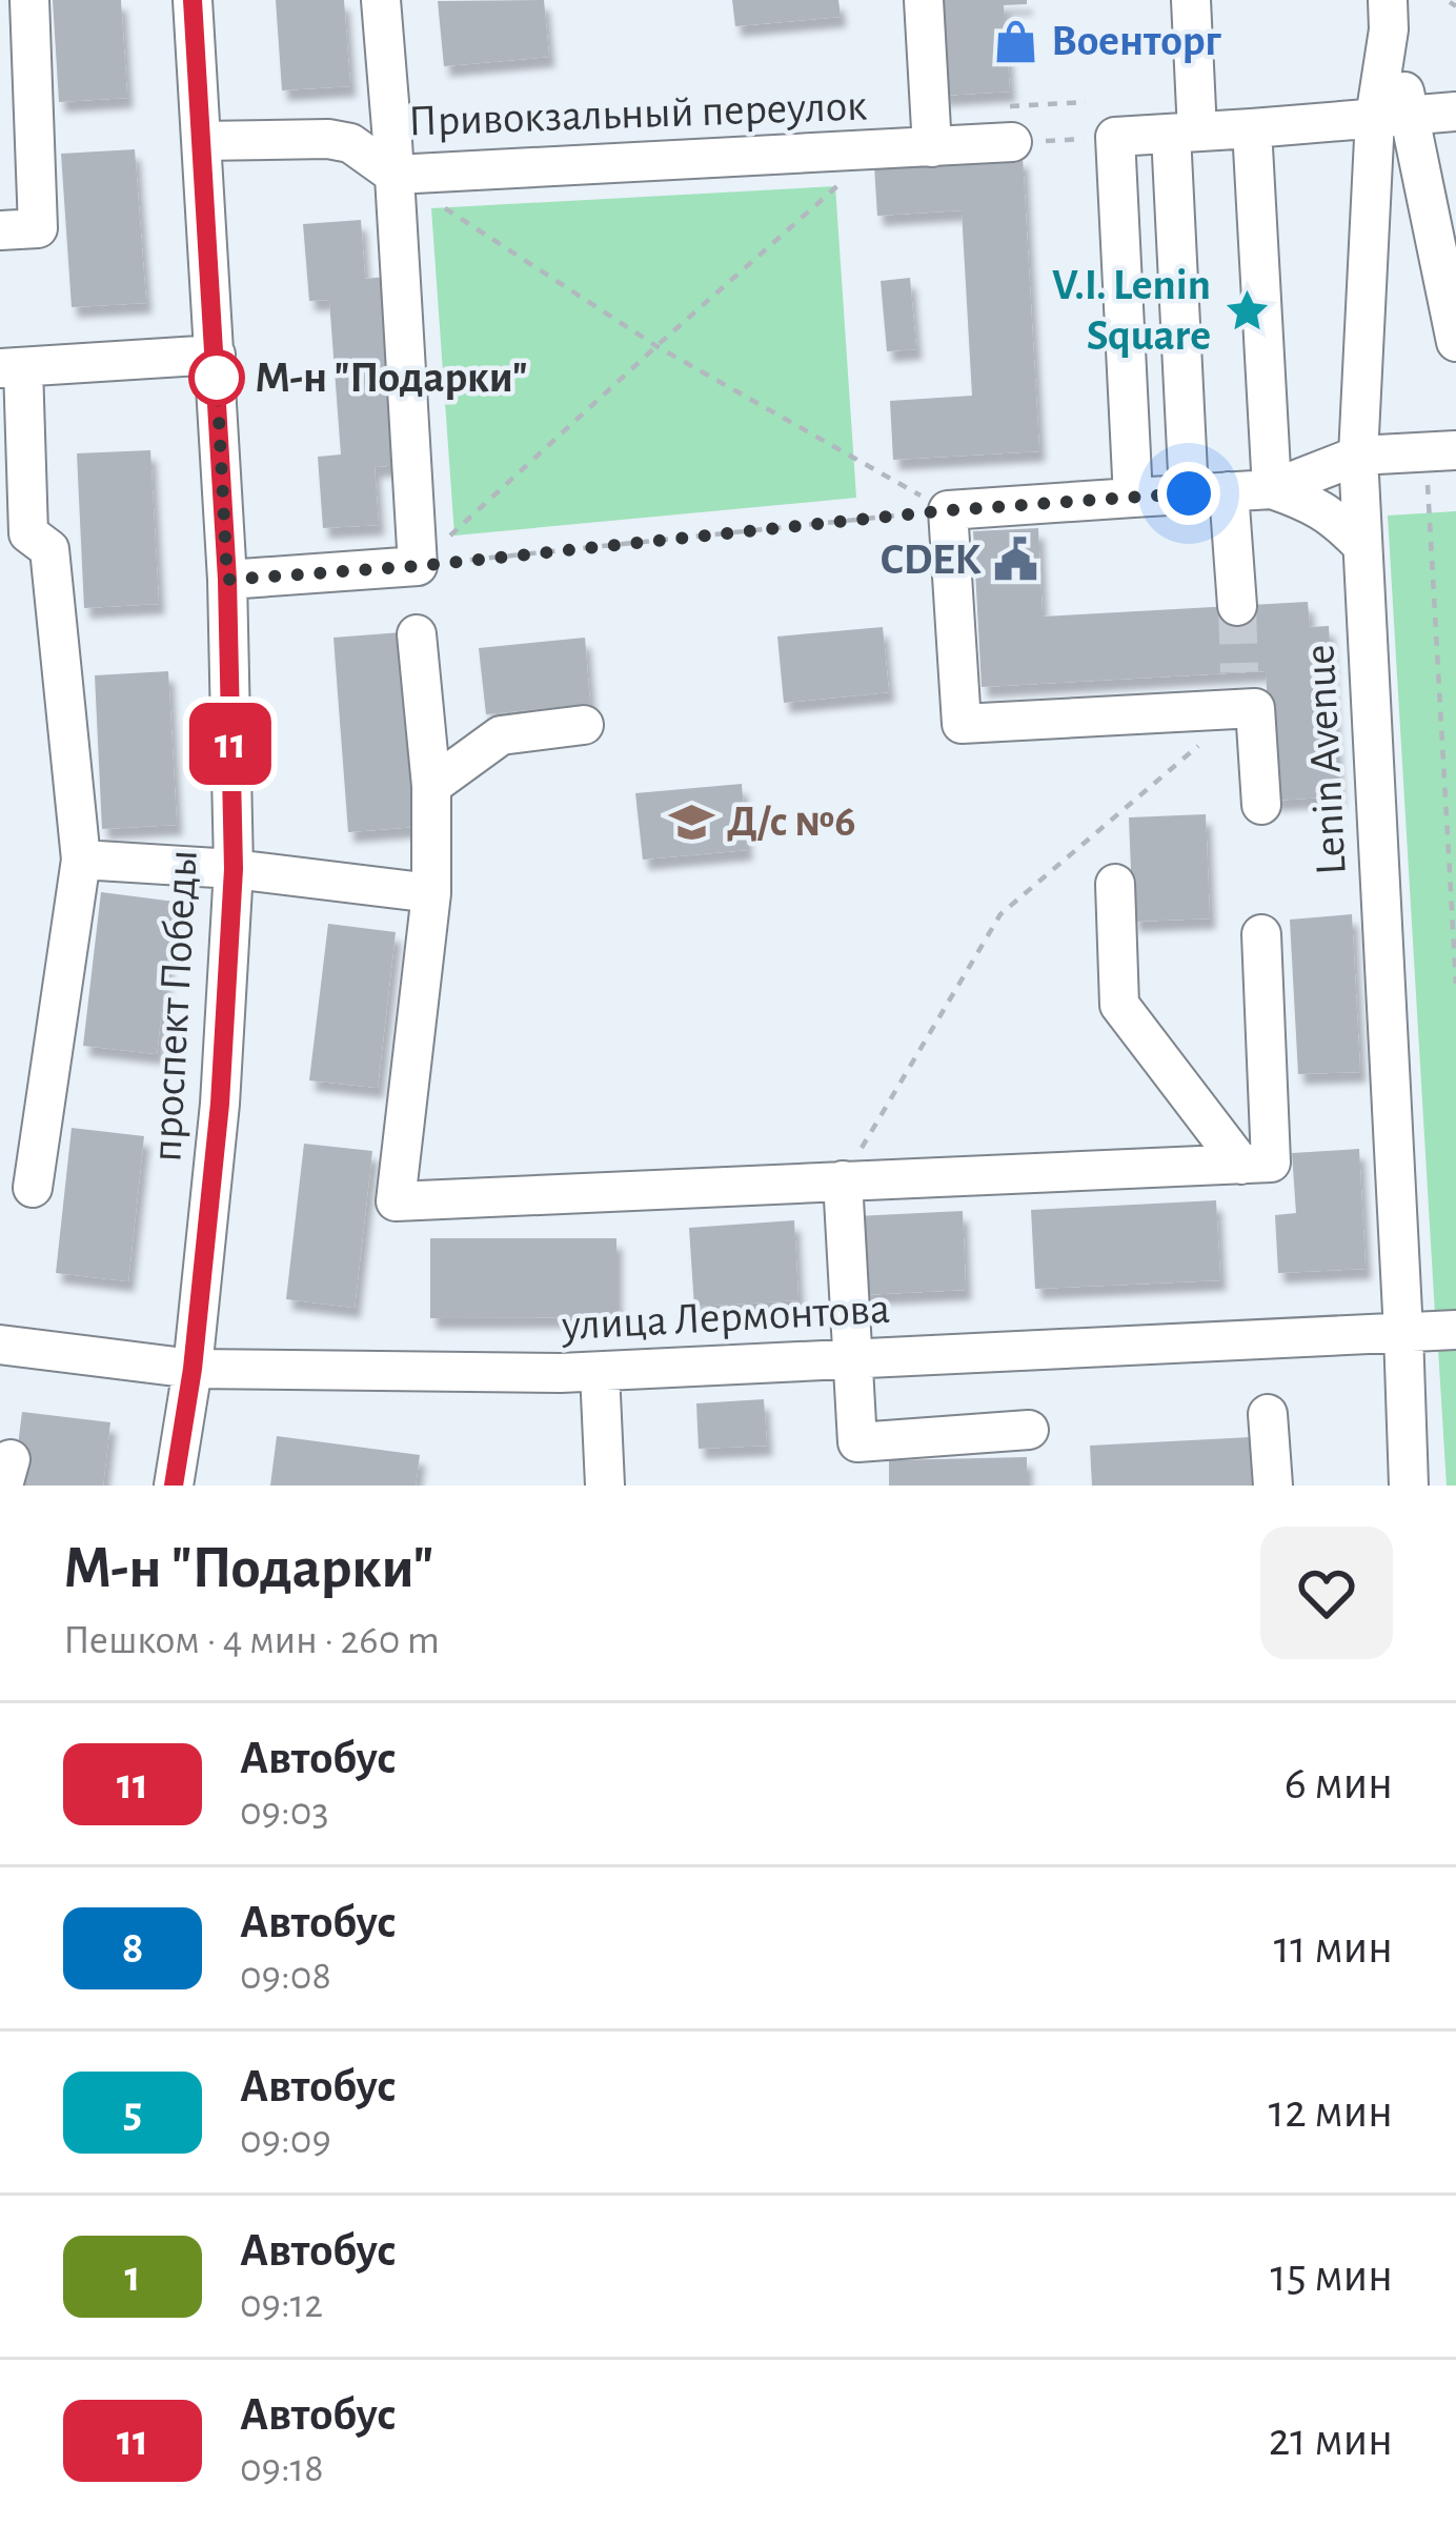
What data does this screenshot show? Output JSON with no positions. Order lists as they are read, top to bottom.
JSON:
{
  "streets": {
    "street": [
      "Привокзальный переулок",
      "Lenin Avenue",
      "проспект Победы",
      "улица Лермонтова"
    ]
  },
  "crossings": [
    ["Привокзальный переулок", "проспект Победы"],
    ["Lenin Avenue", "улица Лермонтова"],
    ["проспект Победы", "улица Лермонтова"]
  ],
  "places": {
    "shop": ["Военторг"],
    "place": ["V.I. Lenin Square"],
    "other": ["М-н \"Подарки\""],
    "public building": ["CDEK"],
    "school or university": ["Д/с №6"]
  },
  "lines": ["bus line 11"],
  "page": {
    "on_map": "11",
    "heading": ["М-н \"Подарки\"", "Пешком · 4 мин · 260 m"],
    "list": [
      {
        "mark": "11",
        "name": "Автобус",
        "note": "09:03",
        "value": "6 мин"
      },
      {
        "mark": "8",
        "name": "Автобус",
        "note": "09:08",
        "value": "11 мин"
      },
      {
        "mark": "5",
        "name": "Автобус",
        "note": "09:09",
        "value": "12 мин"
      },
      {
        "mark": "1",
        "name": "Автобус",
        "note": "09:12",
        "value": "15 мин"
      },
      {
        "mark": "11",
        "name": "Автобус",
        "note": "09:18",
        "value": "21 мин"
      }
    ]
  }
}
